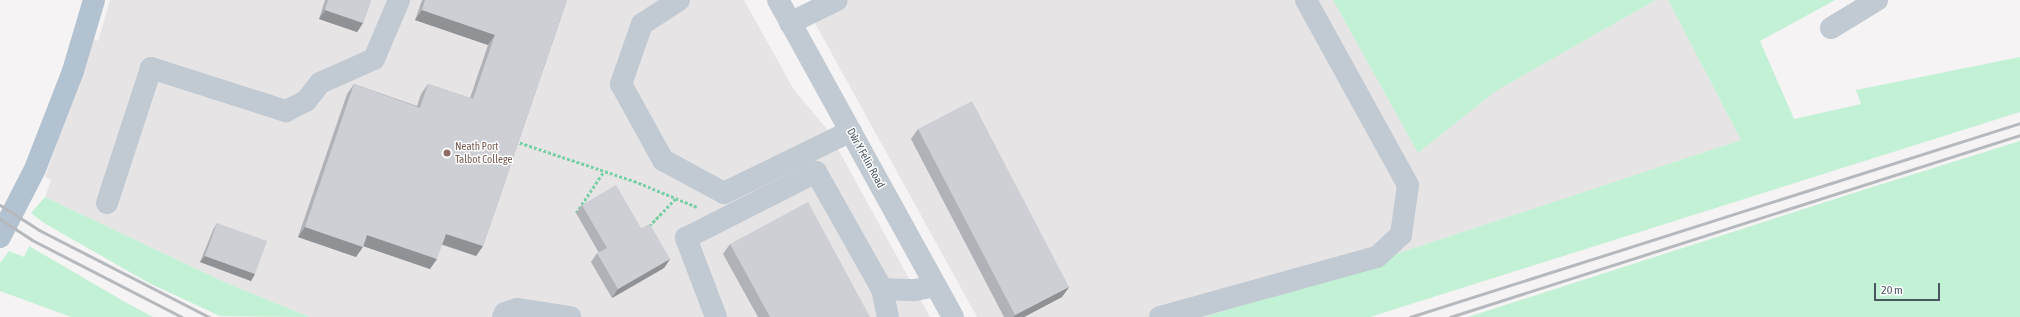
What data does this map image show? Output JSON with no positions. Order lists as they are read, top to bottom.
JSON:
{
  "streets": {
    "street": ["Dŵr Y Felin Road"]
  },
  "places": ["Neath Port Talbot College"],
  "scale_bar": "20 m"
}
